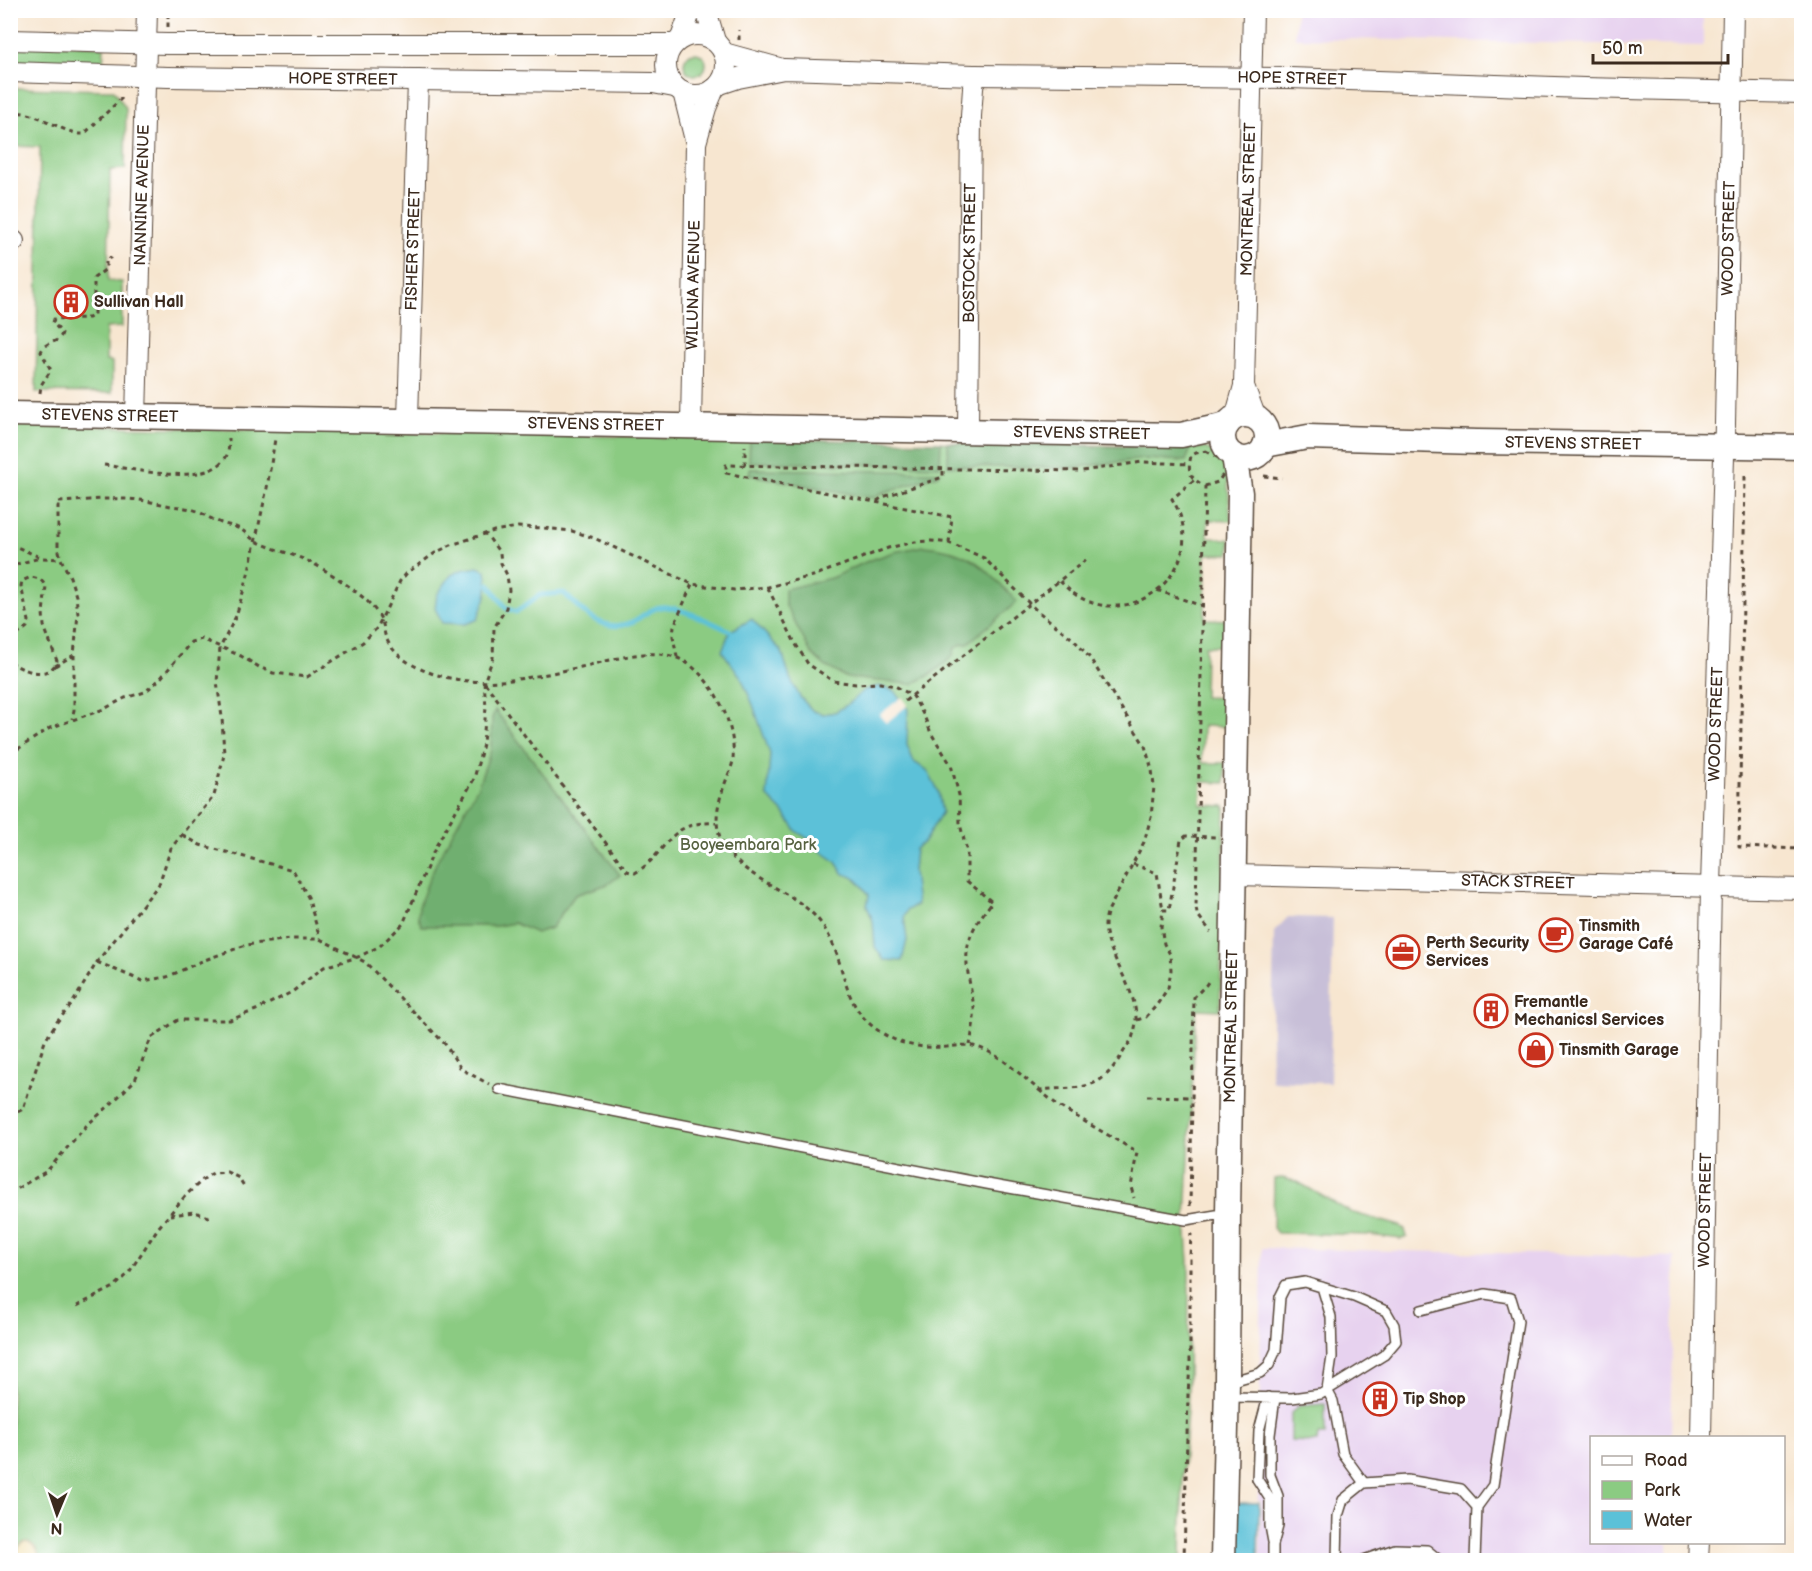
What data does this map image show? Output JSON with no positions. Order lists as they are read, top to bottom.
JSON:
{
  "streets": {
    "street": [
      "HOPE STREET",
      "NANNINE AVENUE",
      "MONTREAL STREET",
      "WOOD STREET",
      "FISHER STREET",
      "BOSTOCK STREET",
      "WILUNA AVENUE",
      "STEVENS STREET",
      "STACK STREET"
    ]
  },
  "crossings": [
    ["HOPE STREET", "NANNINE AVENUE"],
    ["HOPE STREET", "MONTREAL STREET"],
    ["HOPE STREET", "WOOD STREET"],
    ["HOPE STREET", "FISHER STREET"],
    ["HOPE STREET", "BOSTOCK STREET"],
    ["HOPE STREET", "WILUNA AVENUE"],
    ["NANNINE AVENUE", "STEVENS STREET"],
    ["MONTREAL STREET", "STEVENS STREET"],
    ["MONTREAL STREET", "STACK STREET"],
    ["WOOD STREET", "STEVENS STREET"],
    ["WOOD STREET", "STACK STREET"],
    ["FISHER STREET", "STEVENS STREET"],
    ["BOSTOCK STREET", "STEVENS STREET"],
    ["WILUNA AVENUE", "STEVENS STREET"]
  ],
  "parks": ["Booyeembara Park"],
  "places": {
    "building": ["Sullivan Hall", "Fremantle Mechanicsl Services", "Tip Shop"],
    "cafe": ["Tinsmith Garage Café"],
    "office": ["Perth Security Services"],
    "shop": ["Tinsmith Garage"]
  },
  "legend": ["Road", "Park", "Water"],
  "scale_bar": "50 m",
  "north": "bottom"
}
